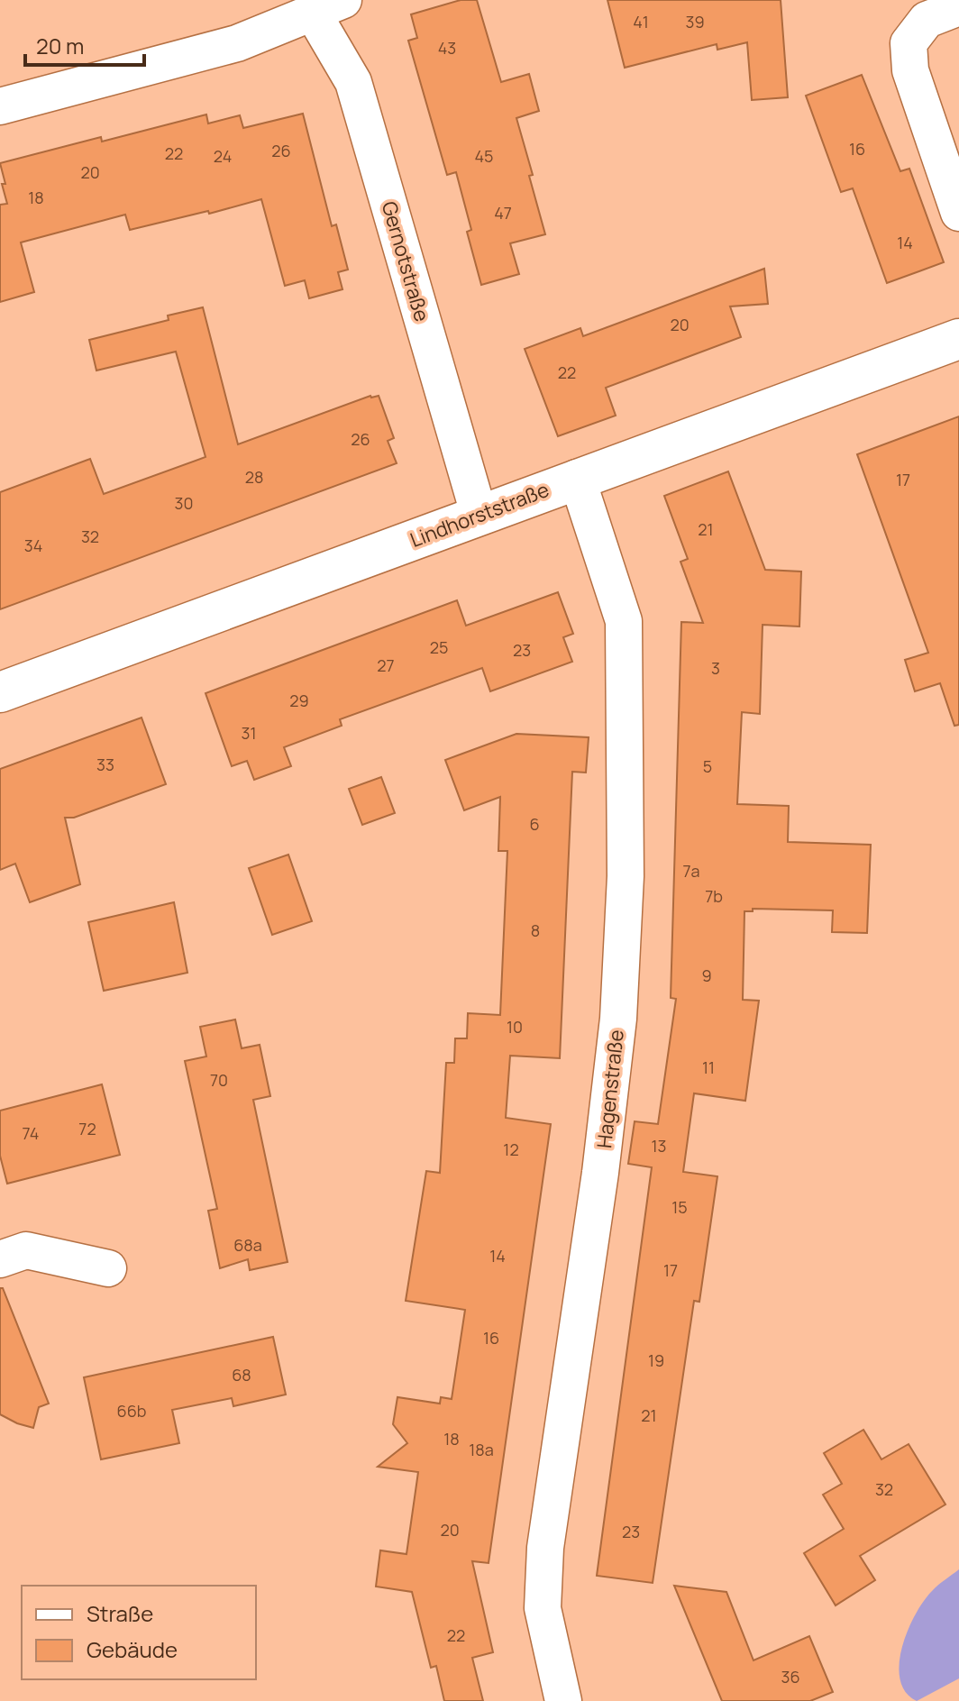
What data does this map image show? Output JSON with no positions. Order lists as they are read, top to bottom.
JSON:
{
  "streets": {
    "street": ["Gernotstraße", "Lindhorststraße", "Hagenstraße"]
  },
  "crossings": [
    ["Gernotstraße", "Lindhorststraße"],
    ["Lindhorststraße", "Hagenstraße"]
  ],
  "house_numbers": [
    "41",
    "39",
    "43",
    "16",
    "26",
    "22",
    "24",
    "45",
    "20",
    "18",
    "47",
    "14",
    "20",
    "22",
    "26",
    "28",
    "17",
    "30",
    "21",
    "32",
    "34",
    "25",
    "23",
    "27",
    "3",
    "29",
    "31",
    "33",
    "5",
    "6",
    "7a",
    "7b",
    "8",
    "9",
    "10",
    "11",
    "70",
    "72",
    "74",
    "13",
    "12",
    "15",
    "68a",
    "14",
    "17",
    "16",
    "19",
    "68",
    "66b",
    "21",
    "18",
    "18a",
    "32",
    "20",
    "23",
    "22",
    "36"
  ],
  "legend": ["Straße", "Gebäude"],
  "scale_bar": "20 m"
}
